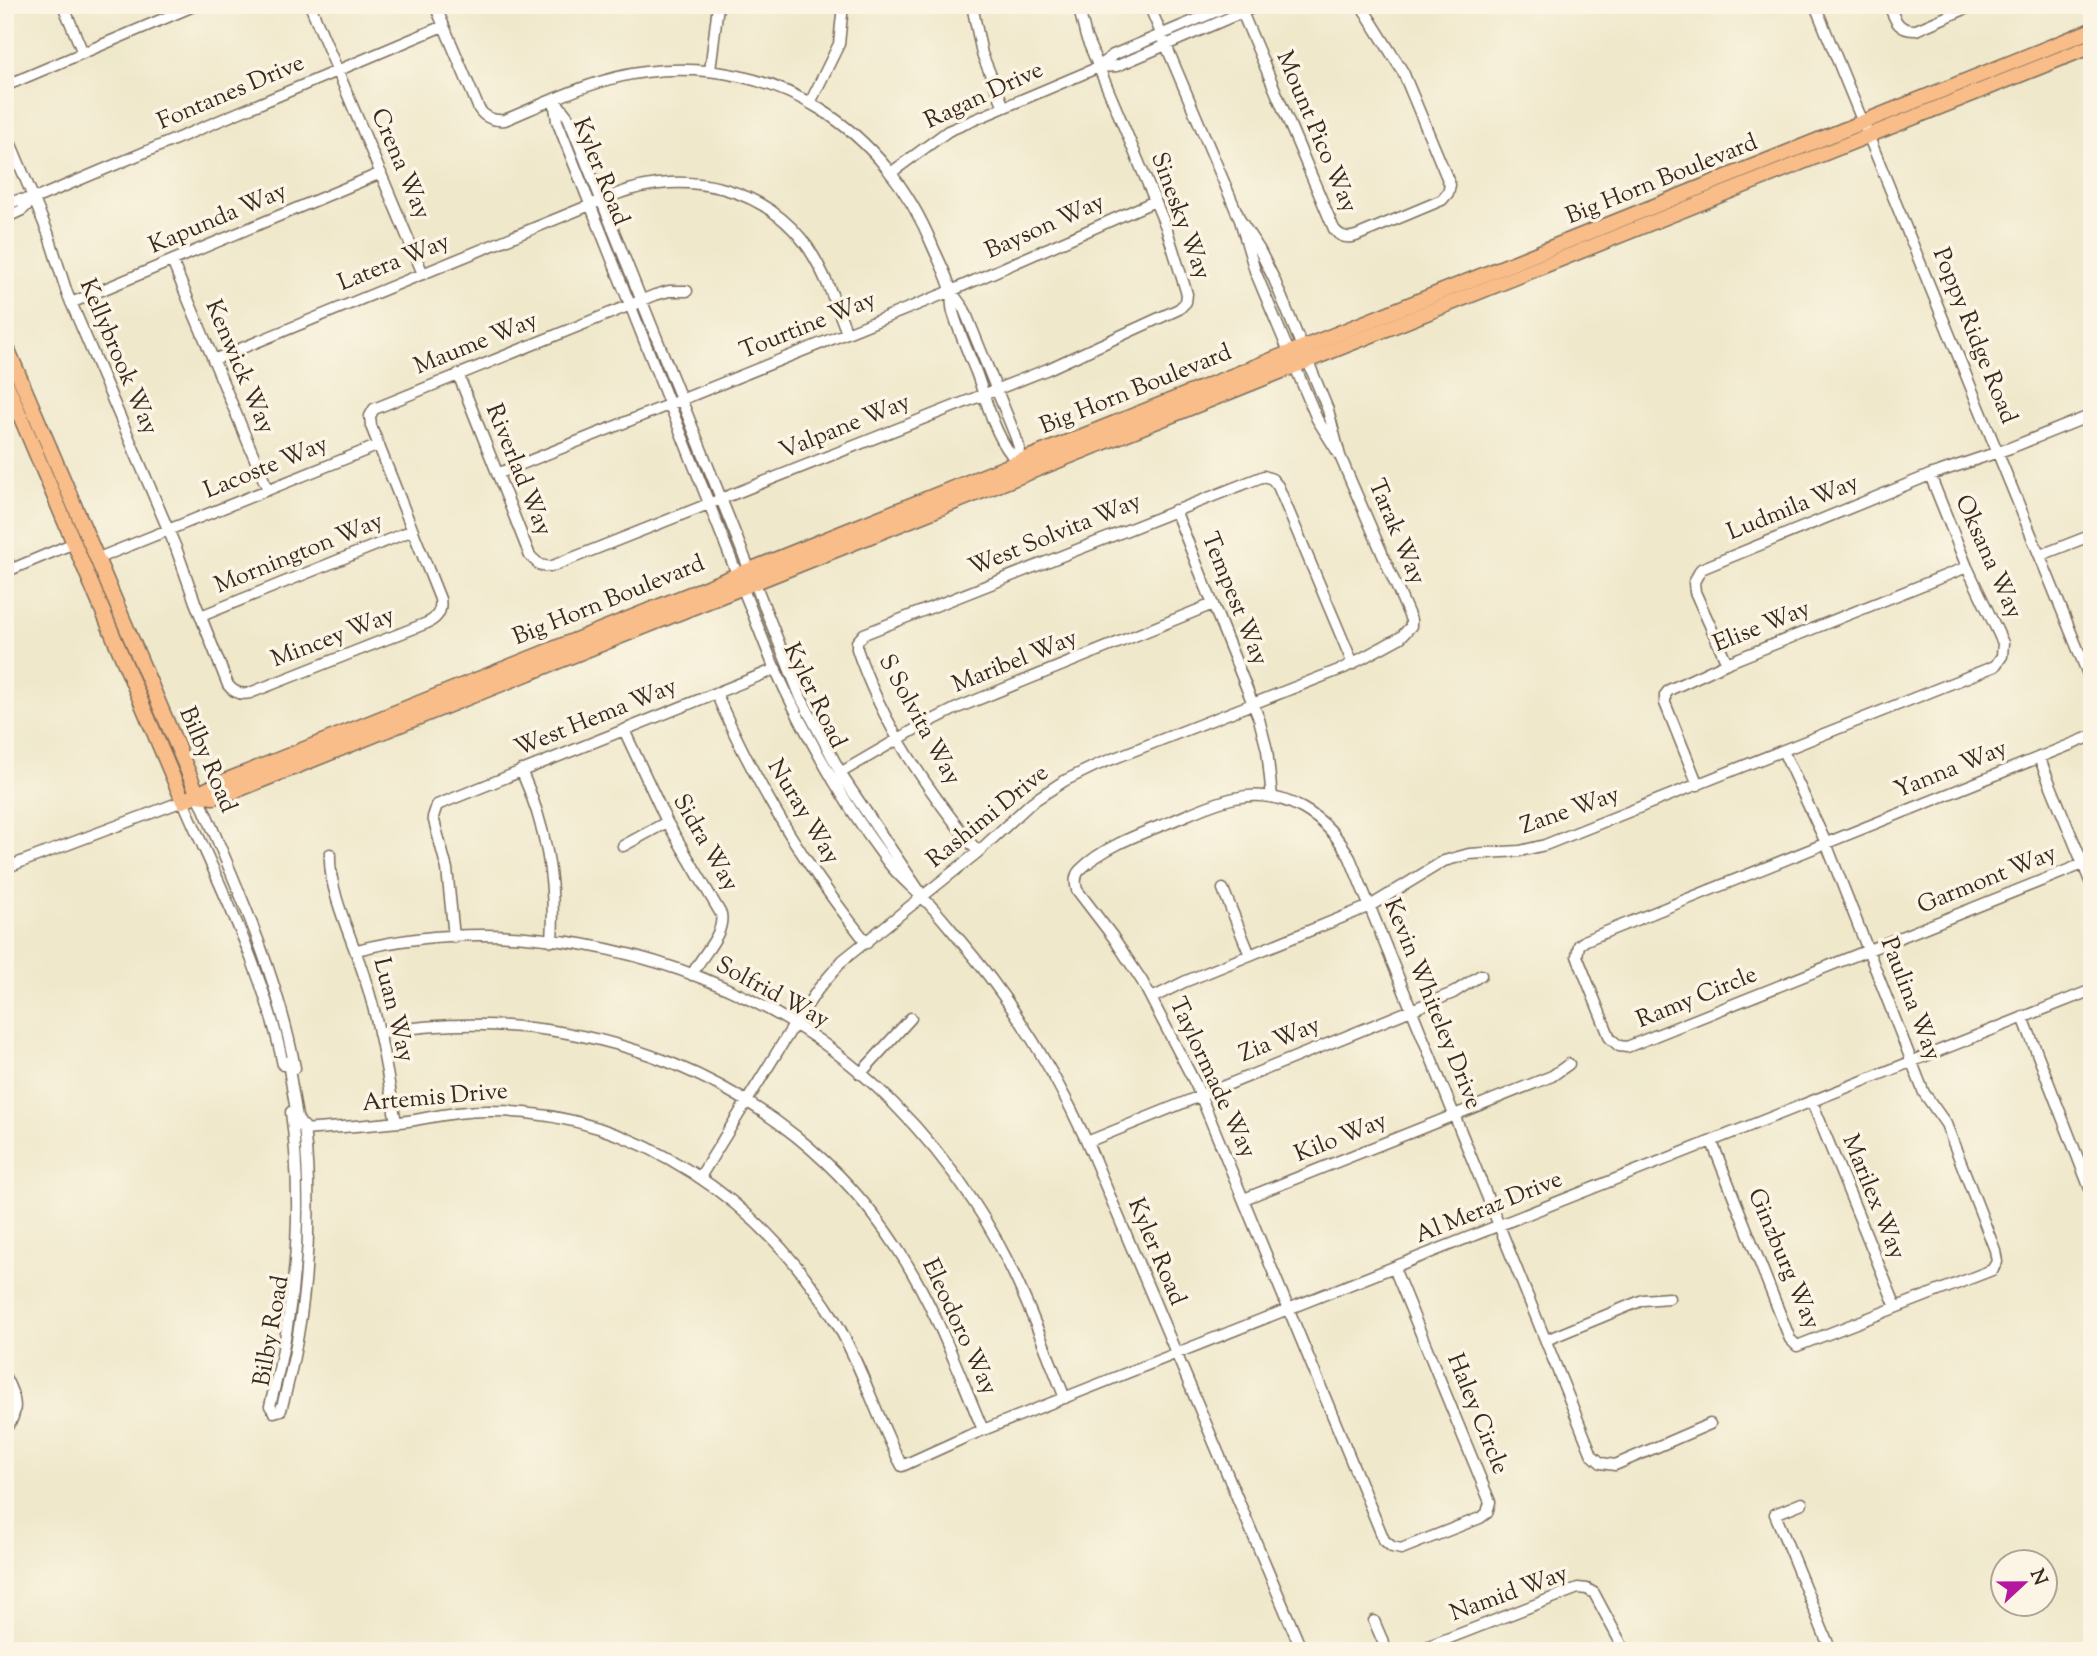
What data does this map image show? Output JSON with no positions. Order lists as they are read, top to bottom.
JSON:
{
  "streets": {
    "main road": ["Big Horn Boulevard", "Bilby Road"],
    "street": [
      "Fontanes Drive",
      "Ragan Drive",
      "Mount Pico Way",
      "Crena Way",
      "Kyler Road",
      "Sinesky Way",
      "Kapunda Way",
      "Bayson Way",
      "Latera Way",
      "Tourtine Way",
      "Poppy Ridge Road",
      "Maume Way",
      "Kellybrook Way",
      "Kenwick Way",
      "Valpane Way",
      "Lacoste Way",
      "Riverlad Way",
      "Ludmila Way",
      "Tarak Way",
      "West Solvita Way",
      "Mornington Way",
      "Oksana Way",
      "Tempest Way",
      "Elise Way",
      "Mincey Way",
      "Maribel Way",
      "West Hema Way",
      "S Solvita Way",
      "Yanna Way",
      "Zane Way",
      "Nuray Way",
      "Rashimi Drive",
      "Sidra Way",
      "Garmont Way",
      "Solfrid Way",
      "Ramy Circle",
      "Paulina Way",
      "Kevin Whiteley Drive",
      "Luan Way",
      "Zia Way",
      "Taylormade Way",
      "Artemis Drive",
      "Kilo Way",
      "Marilex Way",
      "Al Meraz Drive",
      "Ginzburg Way",
      "Eleodoro Way",
      "Haley Circle",
      "Namid Way"
    ]
  },
  "crossings": [
    ["Fontanes Drive", "Crena Way"],
    ["Fontanes Drive", "Kellybrook Way"],
    ["Ragan Drive", "Sinesky Way"],
    ["Ragan Drive", "Tarak Way"],
    ["Crena Way", "Kapunda Way"],
    ["Crena Way", "Latera Way"],
    ["Kyler Road", "Big Horn Boulevard"],
    ["Kyler Road", "Latera Way"],
    ["Kyler Road", "Tourtine Way"],
    ["Kyler Road", "Maume Way"],
    ["Kyler Road", "Valpane Way"],
    ["Kyler Road", "Riverlad Way"],
    ["Kyler Road", "Maribel Way"],
    ["Kyler Road", "West Hema Way"],
    ["Kyler Road", "Rashimi Drive"],
    ["Kyler Road", "Zia Way"],
    ["Kyler Road", "Al Meraz Drive"],
    ["Big Horn Boulevard", "Poppy Ridge Road"],
    ["Big Horn Boulevard", "Tarak Way"],
    ["Big Horn Boulevard", "Bilby Road"],
    ["Sinesky Way", "Bayson Way"],
    ["Sinesky Way", "Valpane Way"],
    ["Kapunda Way", "Kellybrook Way"],
    ["Kapunda Way", "Kenwick Way"],
    ["Bayson Way", "Tourtine Way"],
    ["Latera Way", "Tourtine Way"],
    ["Latera Way", "Kenwick Way"],
    ["Tourtine Way", "Riverlad Way"],
    ["Poppy Ridge Road", "Ludmila Way"],
    ["Maume Way", "Lacoste Way"],
    ["Maume Way", "Riverlad Way"],
    ["Maume Way", "Mincey Way"],
    ["Kellybrook Way", "Lacoste Way"],
    ["Kellybrook Way", "Mincey Way"],
    ["Kenwick Way", "Lacoste Way"],
    ["Valpane Way", "Riverlad Way"],
    ["Lacoste Way", "Mincey Way"],
    ["Lacoste Way", "Bilby Road"],
    ["Ludmila Way", "Oksana Way"],
    ["Ludmila Way", "Elise Way"],
    ["Tarak Way", "Rashimi Drive"],
    ["West Solvita Way", "Tempest Way"],
    ["West Solvita Way", "S Solvita Way"],
    ["West Solvita Way", "Rashimi Drive"],
    ["Mornington Way", "Mincey Way"],
    ["Oksana Way", "Elise Way"],
    ["Oksana Way", "Zane Way"],
    ["Tempest Way", "Maribel Way"],
    ["Tempest Way", "Rashimi Drive"],
    ["Tempest Way", "Kevin Whiteley Drive"],
    ["Elise Way", "Zane Way"],
    ["Maribel Way", "S Solvita Way"],
    ["West Hema Way", "Nuray Way"],
    ["West Hema Way", "Sidra Way"],
    ["West Hema Way", "Solfrid Way"],
    ["S Solvita Way", "Rashimi Drive"],
    ["Bilby Road", "Artemis Drive"],
    ["Yanna Way", "Ramy Circle"],
    ["Yanna Way", "Paulina Way"],
    ["Zane Way", "Paulina Way"],
    ["Zane Way", "Kevin Whiteley Drive"],
    ["Zane Way", "Taylormade Way"],
    ["Nuray Way", "Rashimi Drive"],
    ["Rashimi Drive", "Solfrid Way"],
    ["Rashimi Drive", "Artemis Drive"],
    ["Rashimi Drive", "Eleodoro Way"],
    ["Sidra Way", "Solfrid Way"],
    ["Garmont Way", "Ramy Circle"],
    ["Garmont Way", "Paulina Way"],
    ["Solfrid Way", "Luan Way"],
    ["Solfrid Way", "Al Meraz Drive"],
    ["Ramy Circle", "Paulina Way"],
    ["Paulina Way", "Al Meraz Drive"],
    ["Paulina Way", "Ginzburg Way"],
    ["Kevin Whiteley Drive", "Zia Way"],
    ["Kevin Whiteley Drive", "Taylormade Way"],
    ["Kevin Whiteley Drive", "Kilo Way"],
    ["Kevin Whiteley Drive", "Al Meraz Drive"],
    ["Luan Way", "Artemis Drive"],
    ["Luan Way", "Eleodoro Way"],
    ["Zia Way", "Taylormade Way"],
    ["Taylormade Way", "Kilo Way"],
    ["Taylormade Way", "Al Meraz Drive"],
    ["Taylormade Way", "Haley Circle"],
    ["Artemis Drive", "Al Meraz Drive"],
    ["Marilex Way", "Al Meraz Drive"],
    ["Marilex Way", "Ginzburg Way"],
    ["Al Meraz Drive", "Ginzburg Way"],
    ["Al Meraz Drive", "Eleodoro Way"],
    ["Al Meraz Drive", "Haley Circle"]
  ],
  "north": "right"
}
